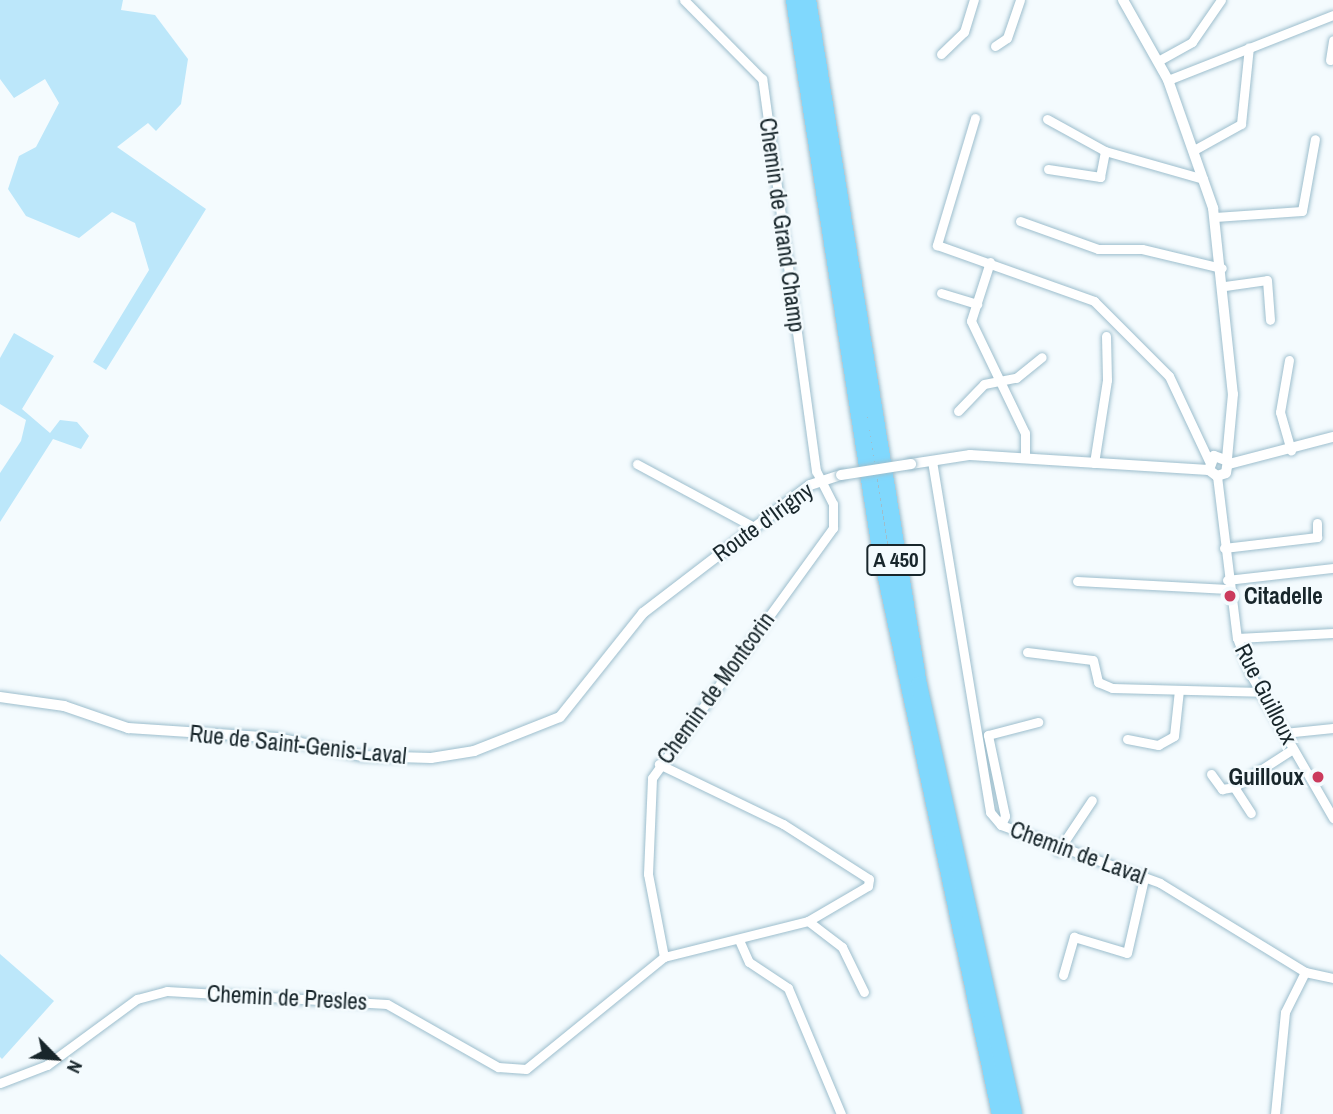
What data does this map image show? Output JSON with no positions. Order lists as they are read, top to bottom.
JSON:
{
  "streets": {
    "highway": ["A 450"],
    "street": [
      "Chemin de Grand Champ",
      "Route d'Irigny",
      "Chemin de Montcorin",
      "Rue Guilloux",
      "Rue de Saint-Genis-Laval",
      "Chemin de Laval",
      "Chemin de Presles"
    ]
  },
  "crossings": [
    ["Chemin de Grand Champ", "Route d'Irigny"],
    ["Chemin de Grand Champ", "Chemin de Montcorin"],
    ["Route d'Irigny", "Chemin de Montcorin"],
    ["Route d'Irigny", "Rue Guilloux"],
    ["Route d'Irigny", "Rue de Saint-Genis-Laval"],
    ["Route d'Irigny", "Chemin de Laval"],
    ["Chemin de Montcorin", "Chemin de Presles"]
  ],
  "places": ["Citadelle", "Guilloux"],
  "north": "bottom right"
}
